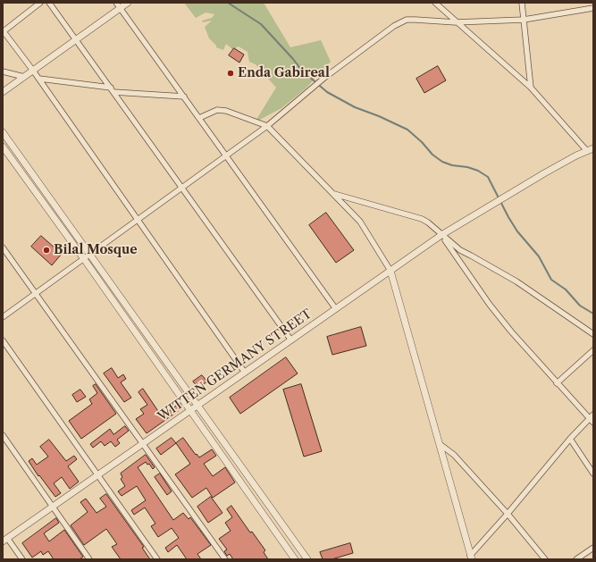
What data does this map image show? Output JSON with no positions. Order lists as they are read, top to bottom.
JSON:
{
  "streets": {
    "street": ["WITTEN GERMANY STREET"]
  },
  "places": ["Enda Gabireal", "Bilal Mosque"]
}
